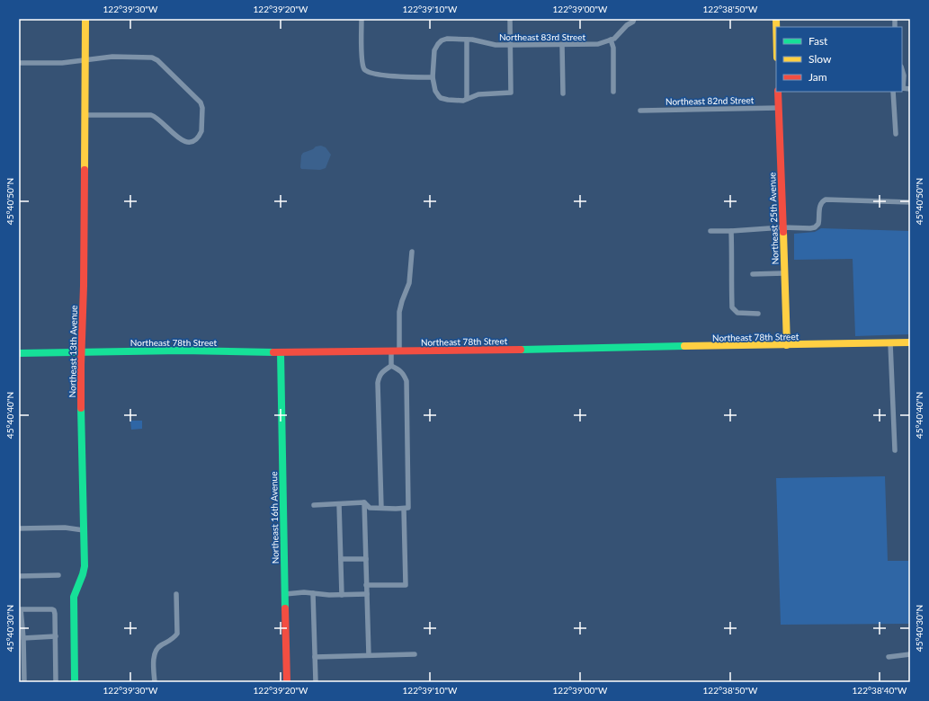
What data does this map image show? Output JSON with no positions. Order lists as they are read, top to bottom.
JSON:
{
  "streets": {
    "street": [
      "Northeast 83rd Street",
      "Northeast 82nd Street",
      "Northeast 25th Avenue",
      "Northeast 78th Street",
      "Northeast 13th Avenue",
      "Northeast 16th Avenue"
    ]
  },
  "crossings": [
    ["Northeast 82nd Street", "Northeast 25th Avenue"],
    ["Northeast 25th Avenue", "Northeast 78th Street"],
    ["Northeast 78th Street", "Northeast 13th Avenue"],
    ["Northeast 78th Street", "Northeast 16th Avenue"]
  ],
  "legend": ["Fast", "Slow", "Jam"],
  "coordinates": [
    "122°39'30\"W",
    "122°39'20\"W",
    "122°39'10\"W",
    "122°39'00\"W",
    "122°38'50\"W",
    "45°40'50\"N",
    "45°40'40\"N",
    "45°40'30\"N",
    "122°38'40\"W"
  ]
}
